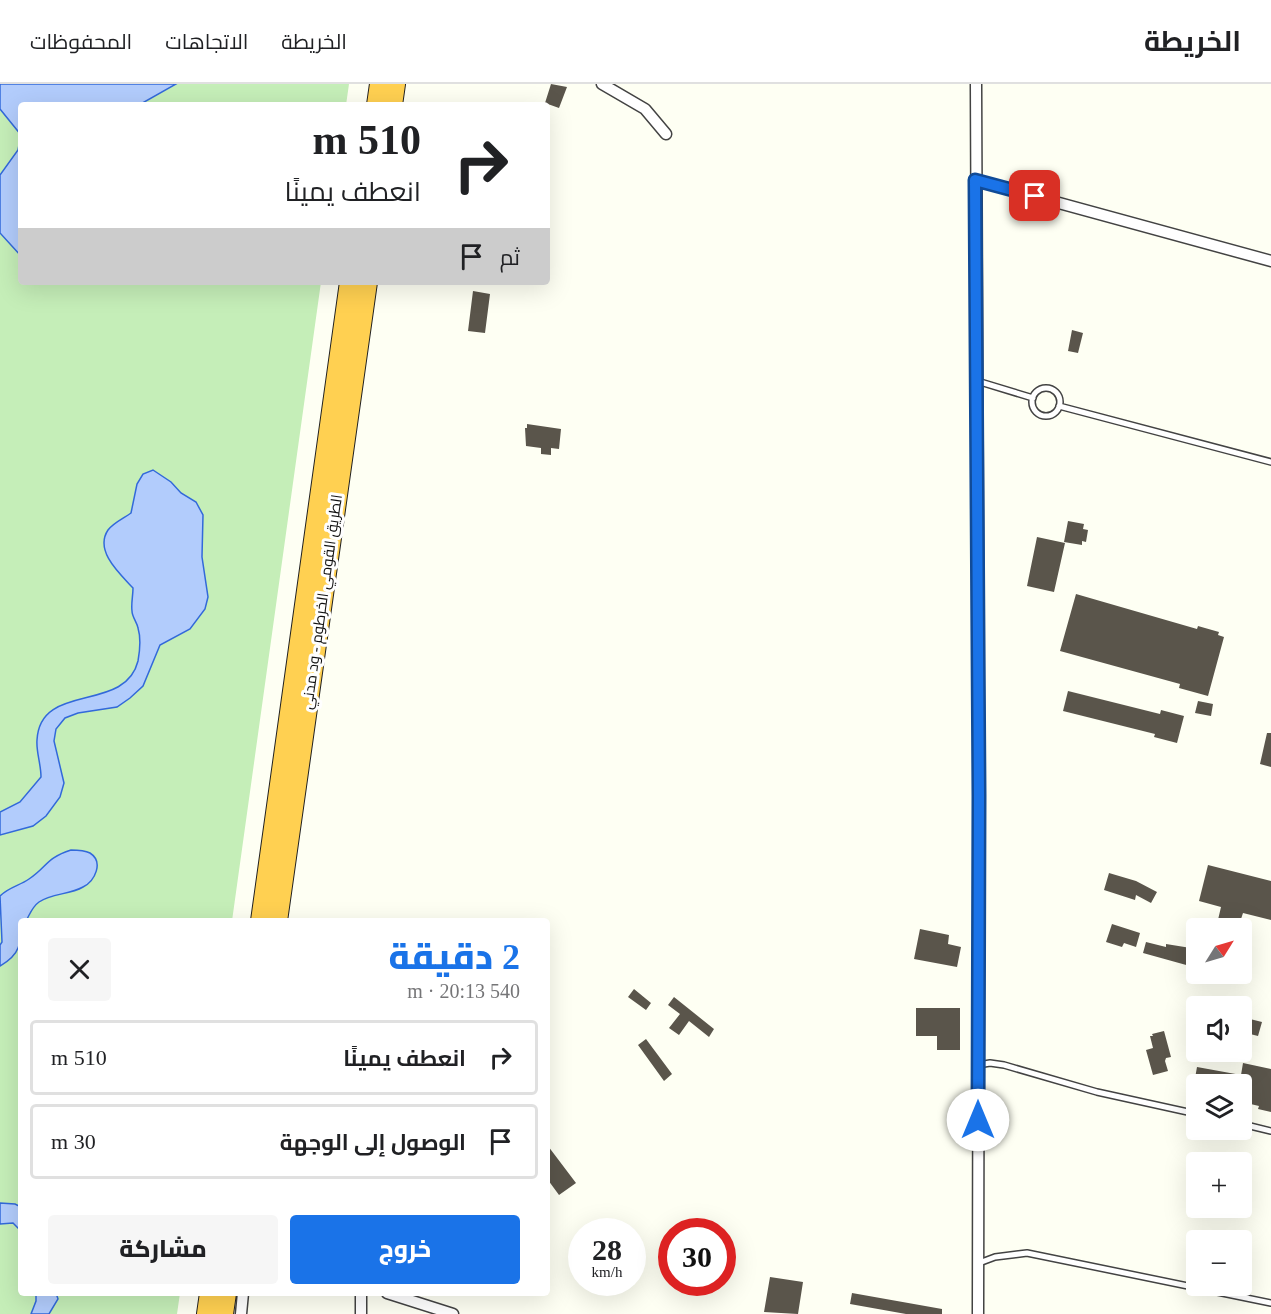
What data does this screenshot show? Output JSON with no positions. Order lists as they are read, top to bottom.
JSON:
{
  "streets": {
    "highway": ["الطريق القومي الخرطوم - ود مدني"]
  },
  "north": "top right",
  "page": {
    "header": "الخريطة",
    "nav": ["الخريطة", "الاتجاهات", "المحفوظات"],
    "turn": ["510 m", "انعطف يمينًا"],
    "then": "ثم",
    "map_buttons": ["+", "−"],
    "heading": ["2 دقيقة", "540 m · 20:13"],
    "list": [
      {
        "name": "انعطف يمينًا",
        "value": "510 m"
      },
      {
        "name": "الوصول إلى الوجهة",
        "value": "30 m"
      }
    ],
    "buttons": ["خروج", "مشاركة"],
    "speed": "28 km/h",
    "limit": "30"
  }
}
